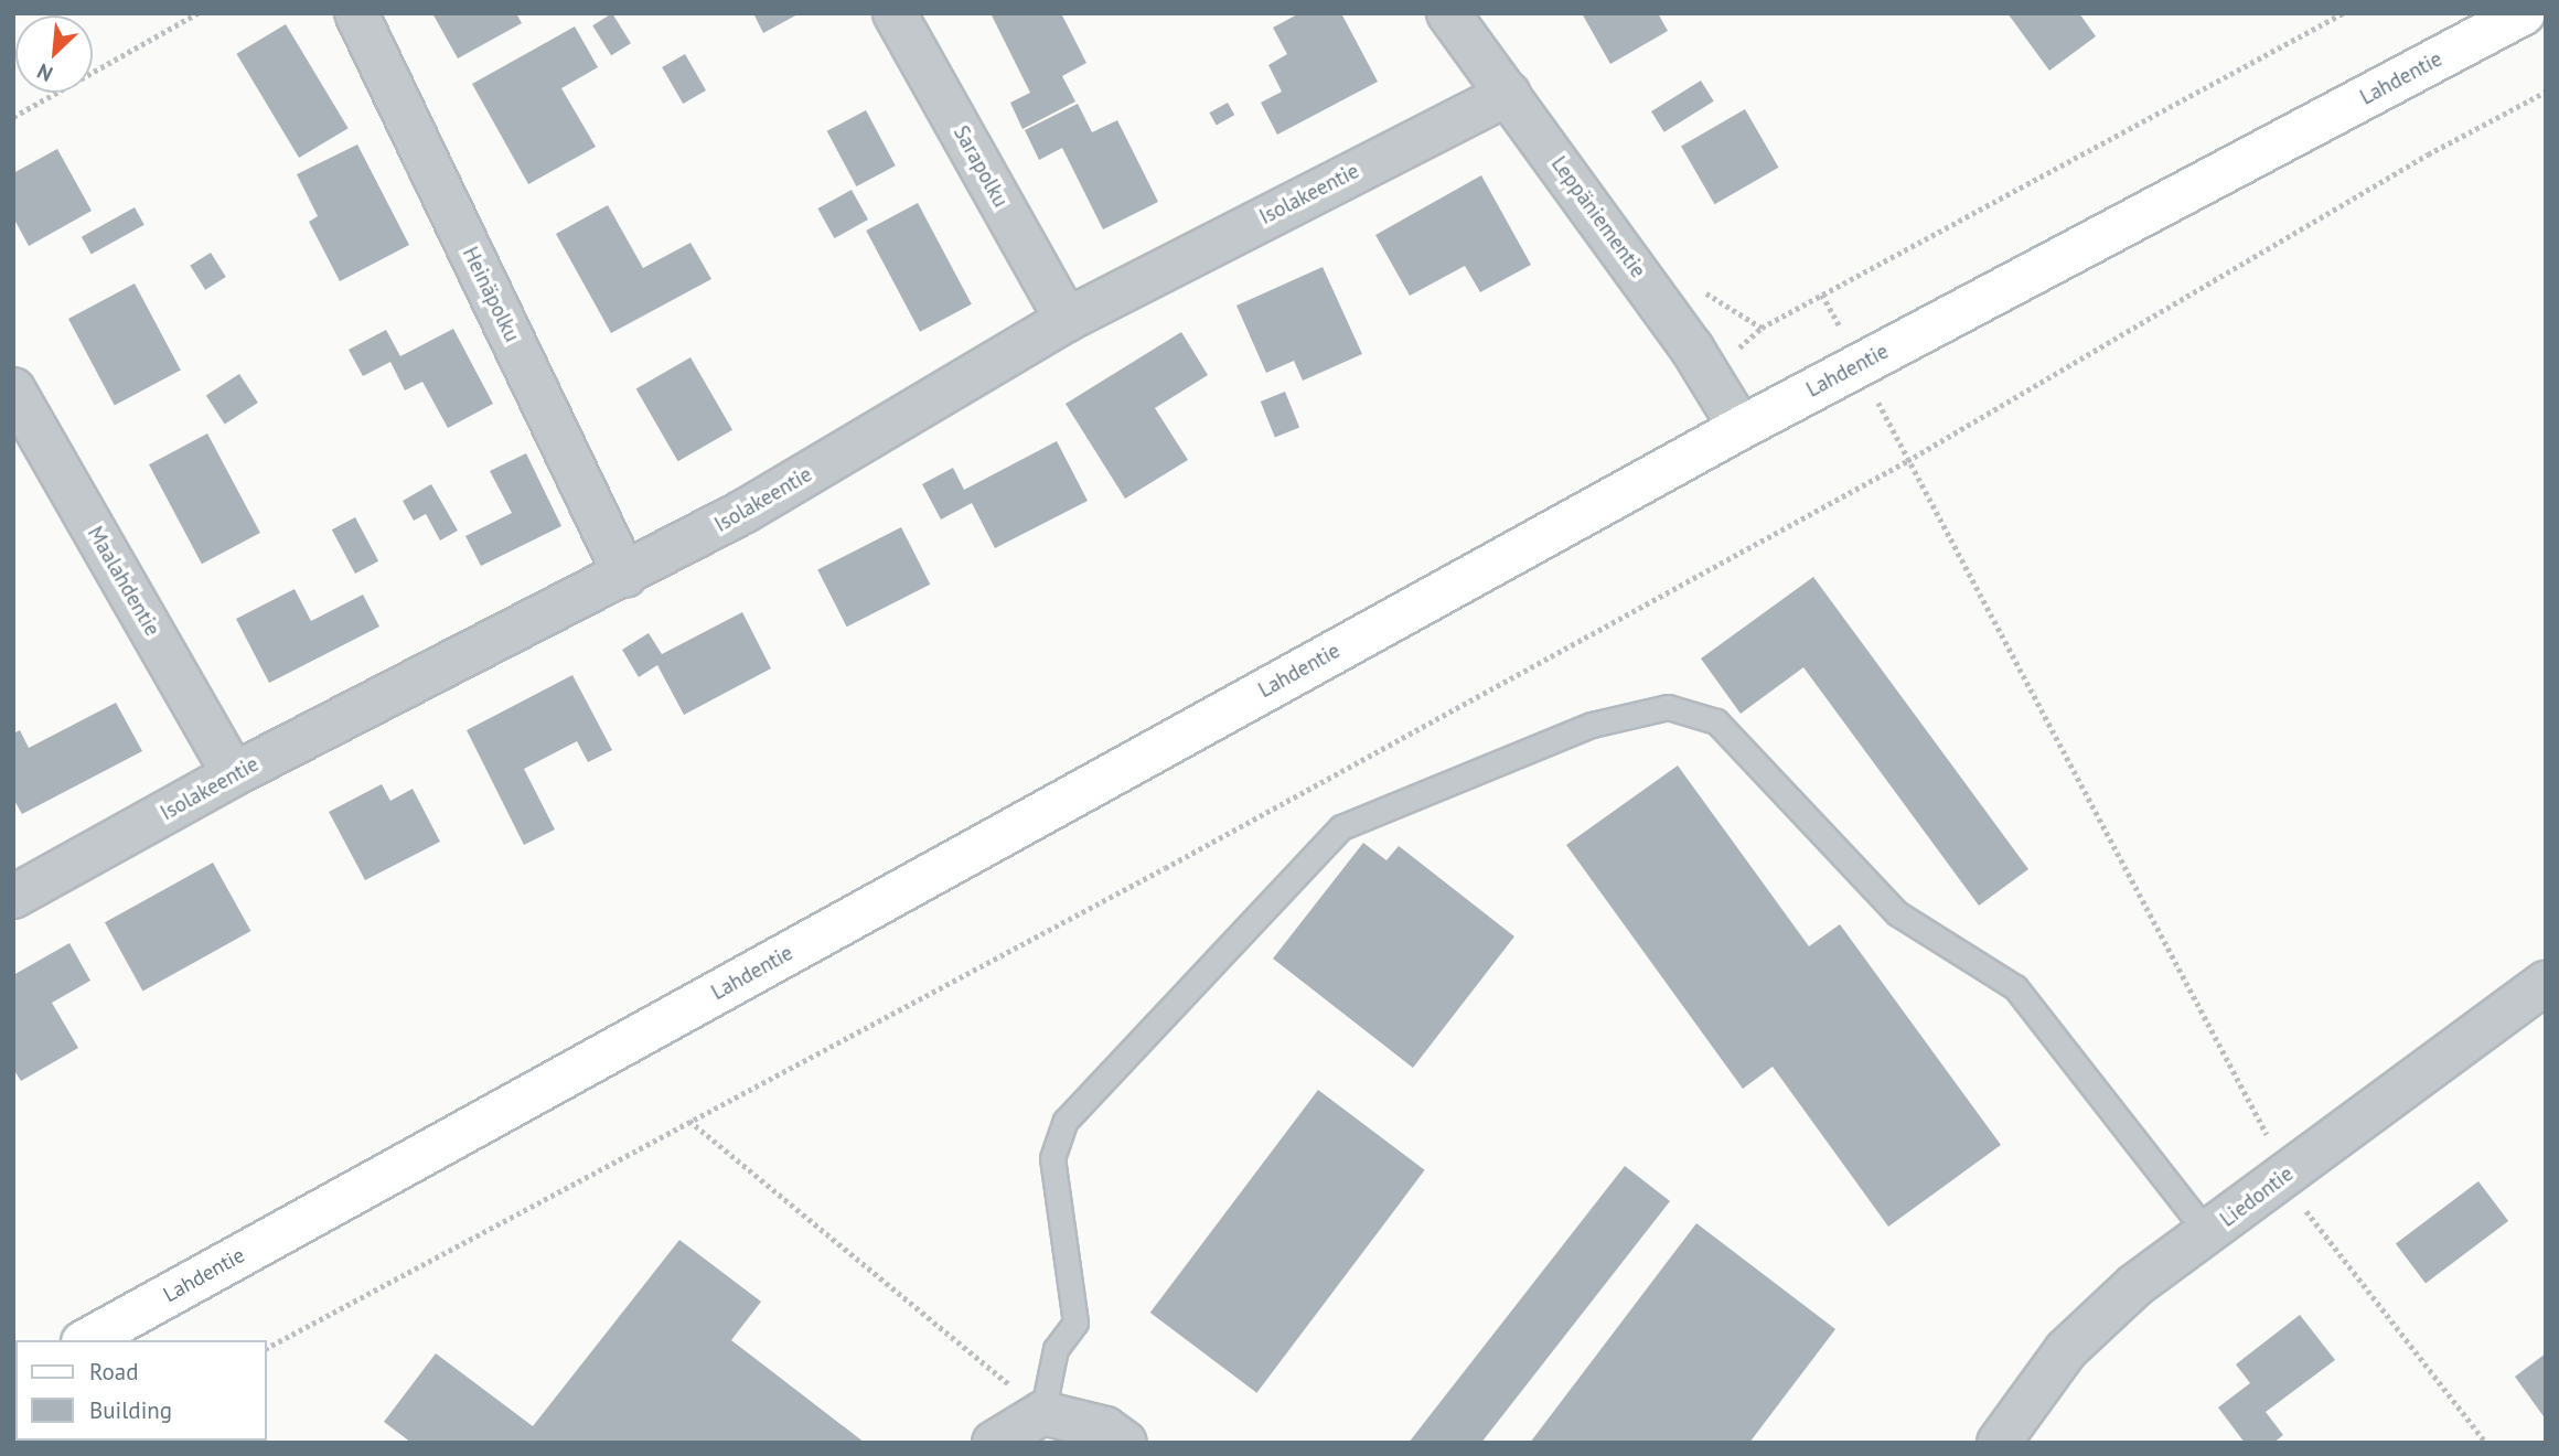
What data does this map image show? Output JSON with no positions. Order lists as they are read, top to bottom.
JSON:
{
  "streets": {
    "main road": ["Lahdentie"],
    "street": [
      "Sarapolku",
      "Isolakeentie",
      "Leppäniementie",
      "Heinäpolku",
      "Maalahdentie",
      "Liedontie"
    ]
  },
  "crossings": [
    ["Lahdentie", "Leppäniementie"],
    ["Sarapolku", "Isolakeentie"],
    ["Isolakeentie", "Leppäniementie"],
    ["Isolakeentie", "Heinäpolku"],
    ["Isolakeentie", "Maalahdentie"]
  ],
  "legend": ["Road", "Building"],
  "north": "bottom left"
}
